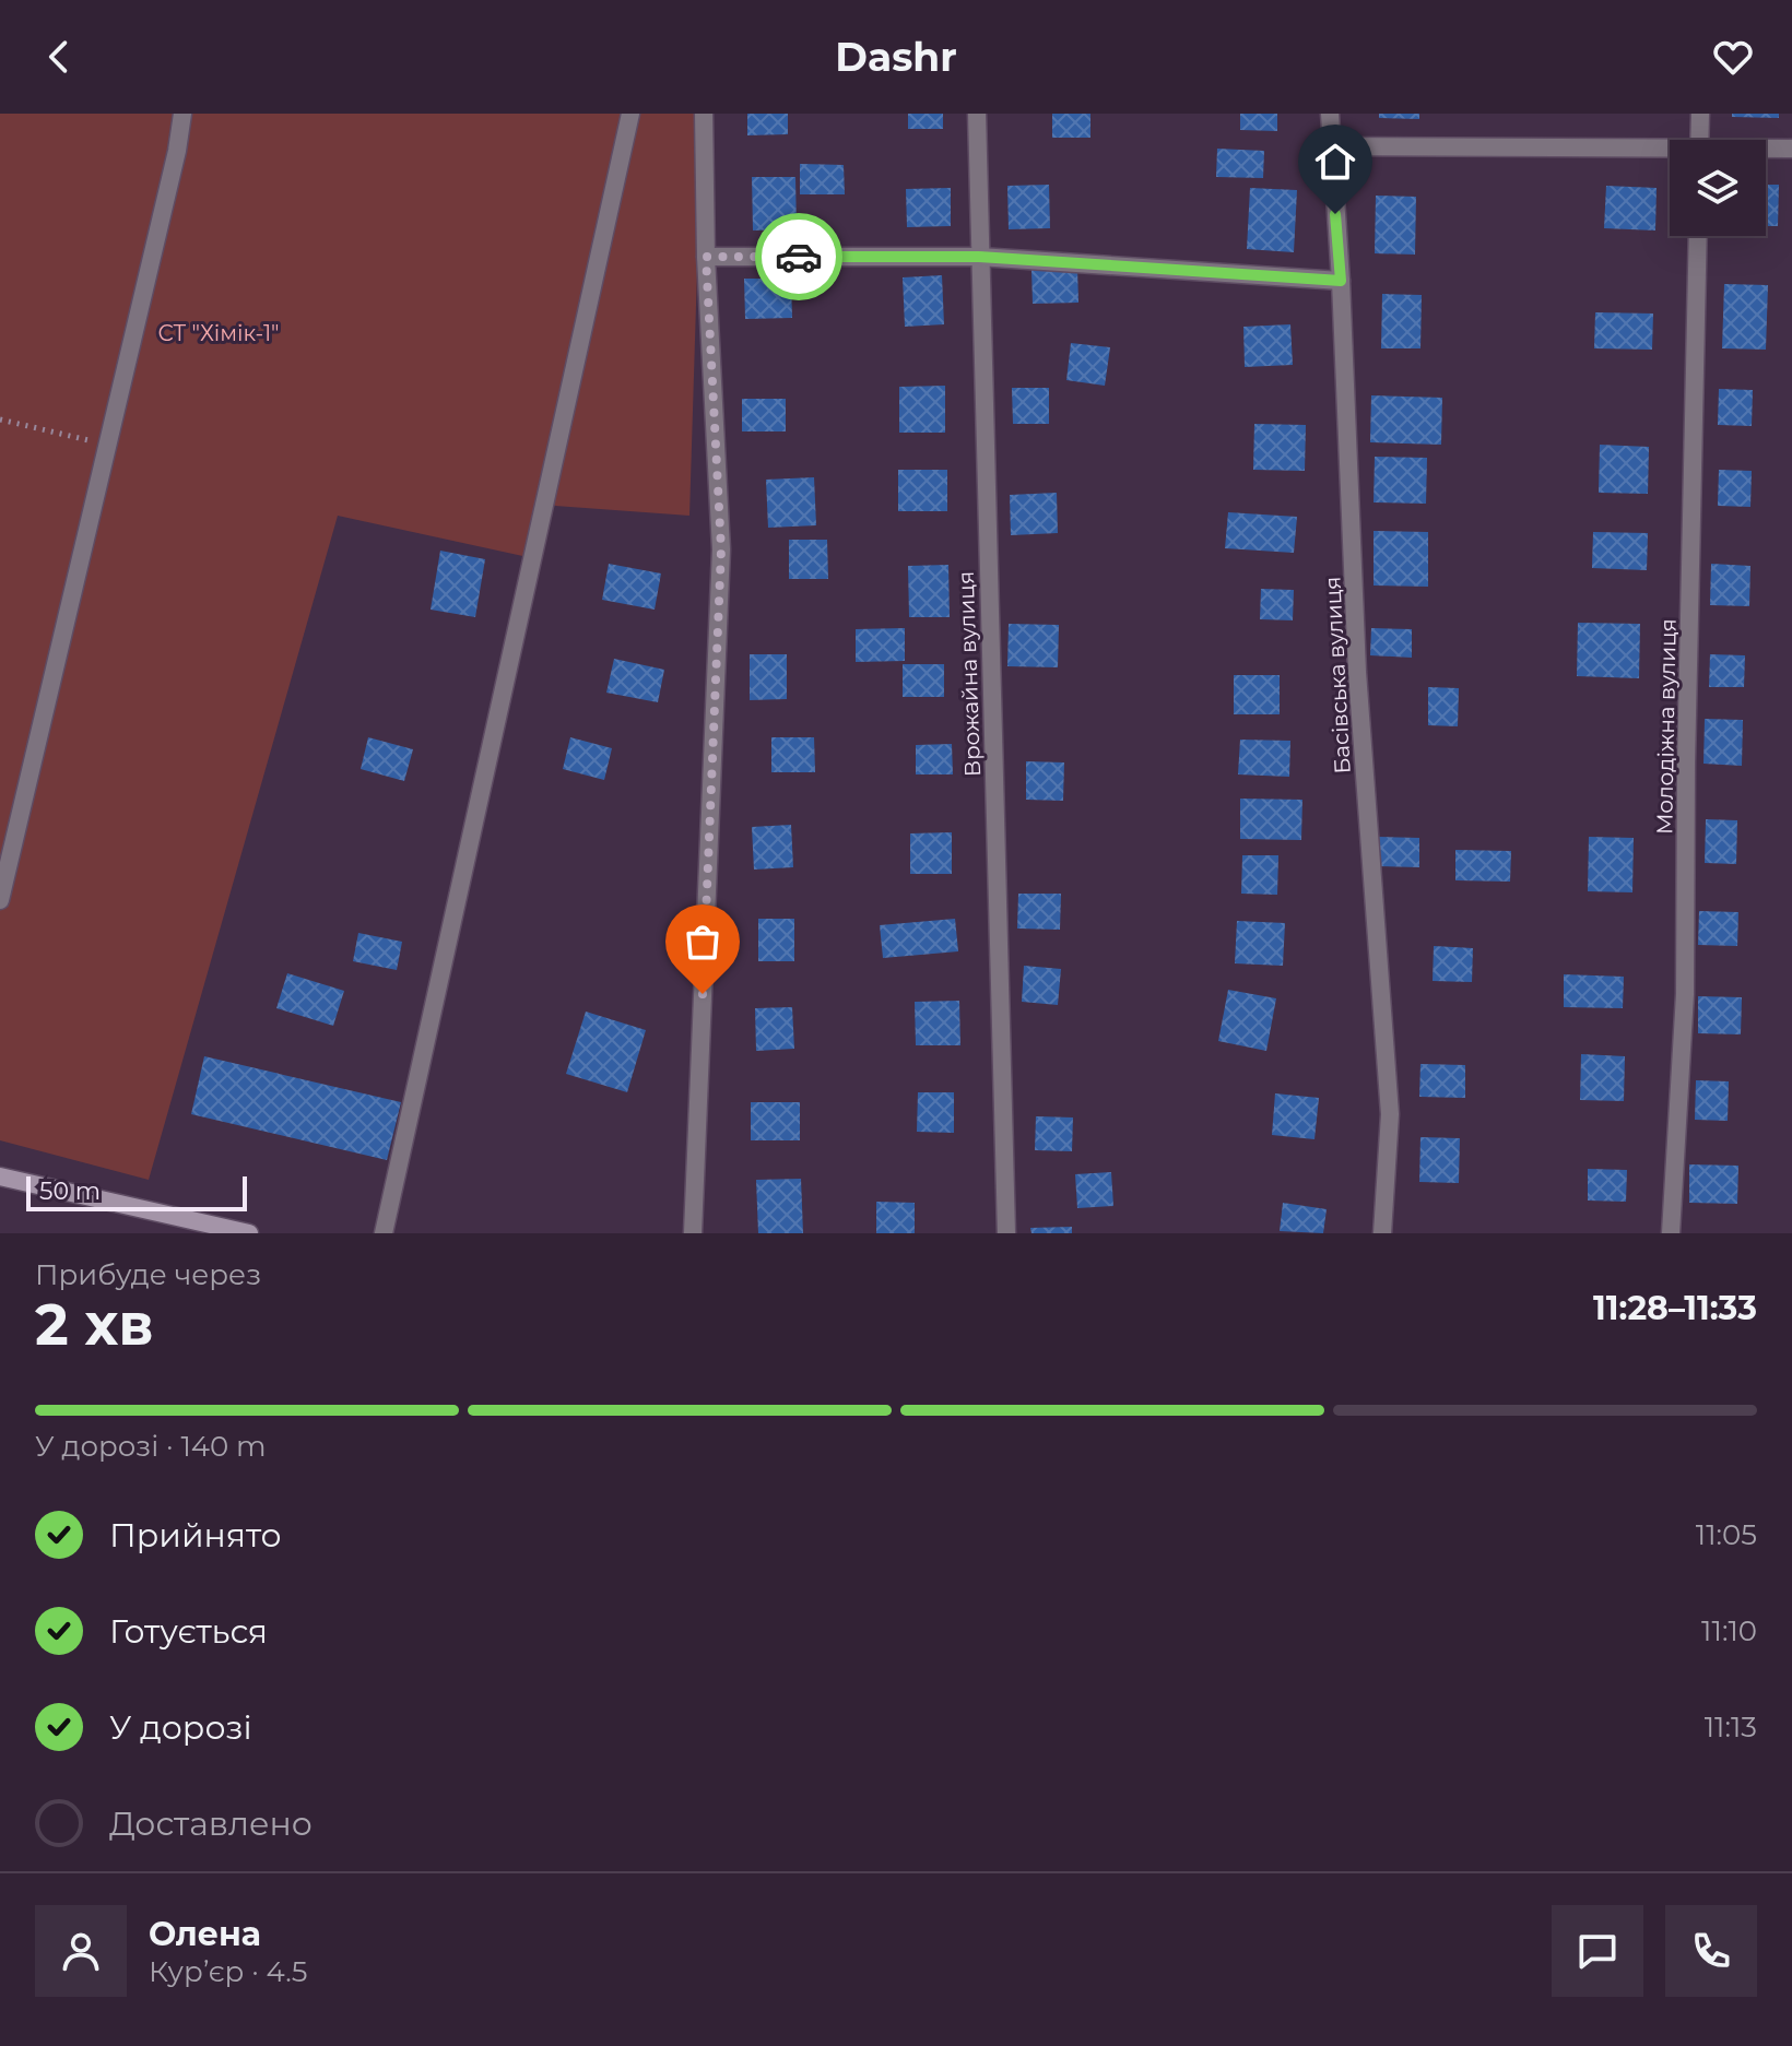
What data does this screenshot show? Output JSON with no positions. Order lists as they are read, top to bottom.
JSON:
{
  "streets": {
    "street": ["Врожайна вулиця", "Басівська вулиця", "Молодіжна вулиця"]
  },
  "parks": ["СТ \"Хімік-1\""],
  "scale_bar": "50 m",
  "page": {
    "header": "Dashr",
    "scale": "50 m",
    "heading": ["2 хв", "Прибуде через", "11:28–11:33"],
    "panel": ["Олена", "Кур’єр · 4.5"],
    "bar": "У дорозі · 140 m",
    "list": [
      ["Прийнято", "11:05"],
      ["Готується", "11:10"],
      ["У дорозі", "11:13"],
      "Доставлено"
    ]
  }
}
